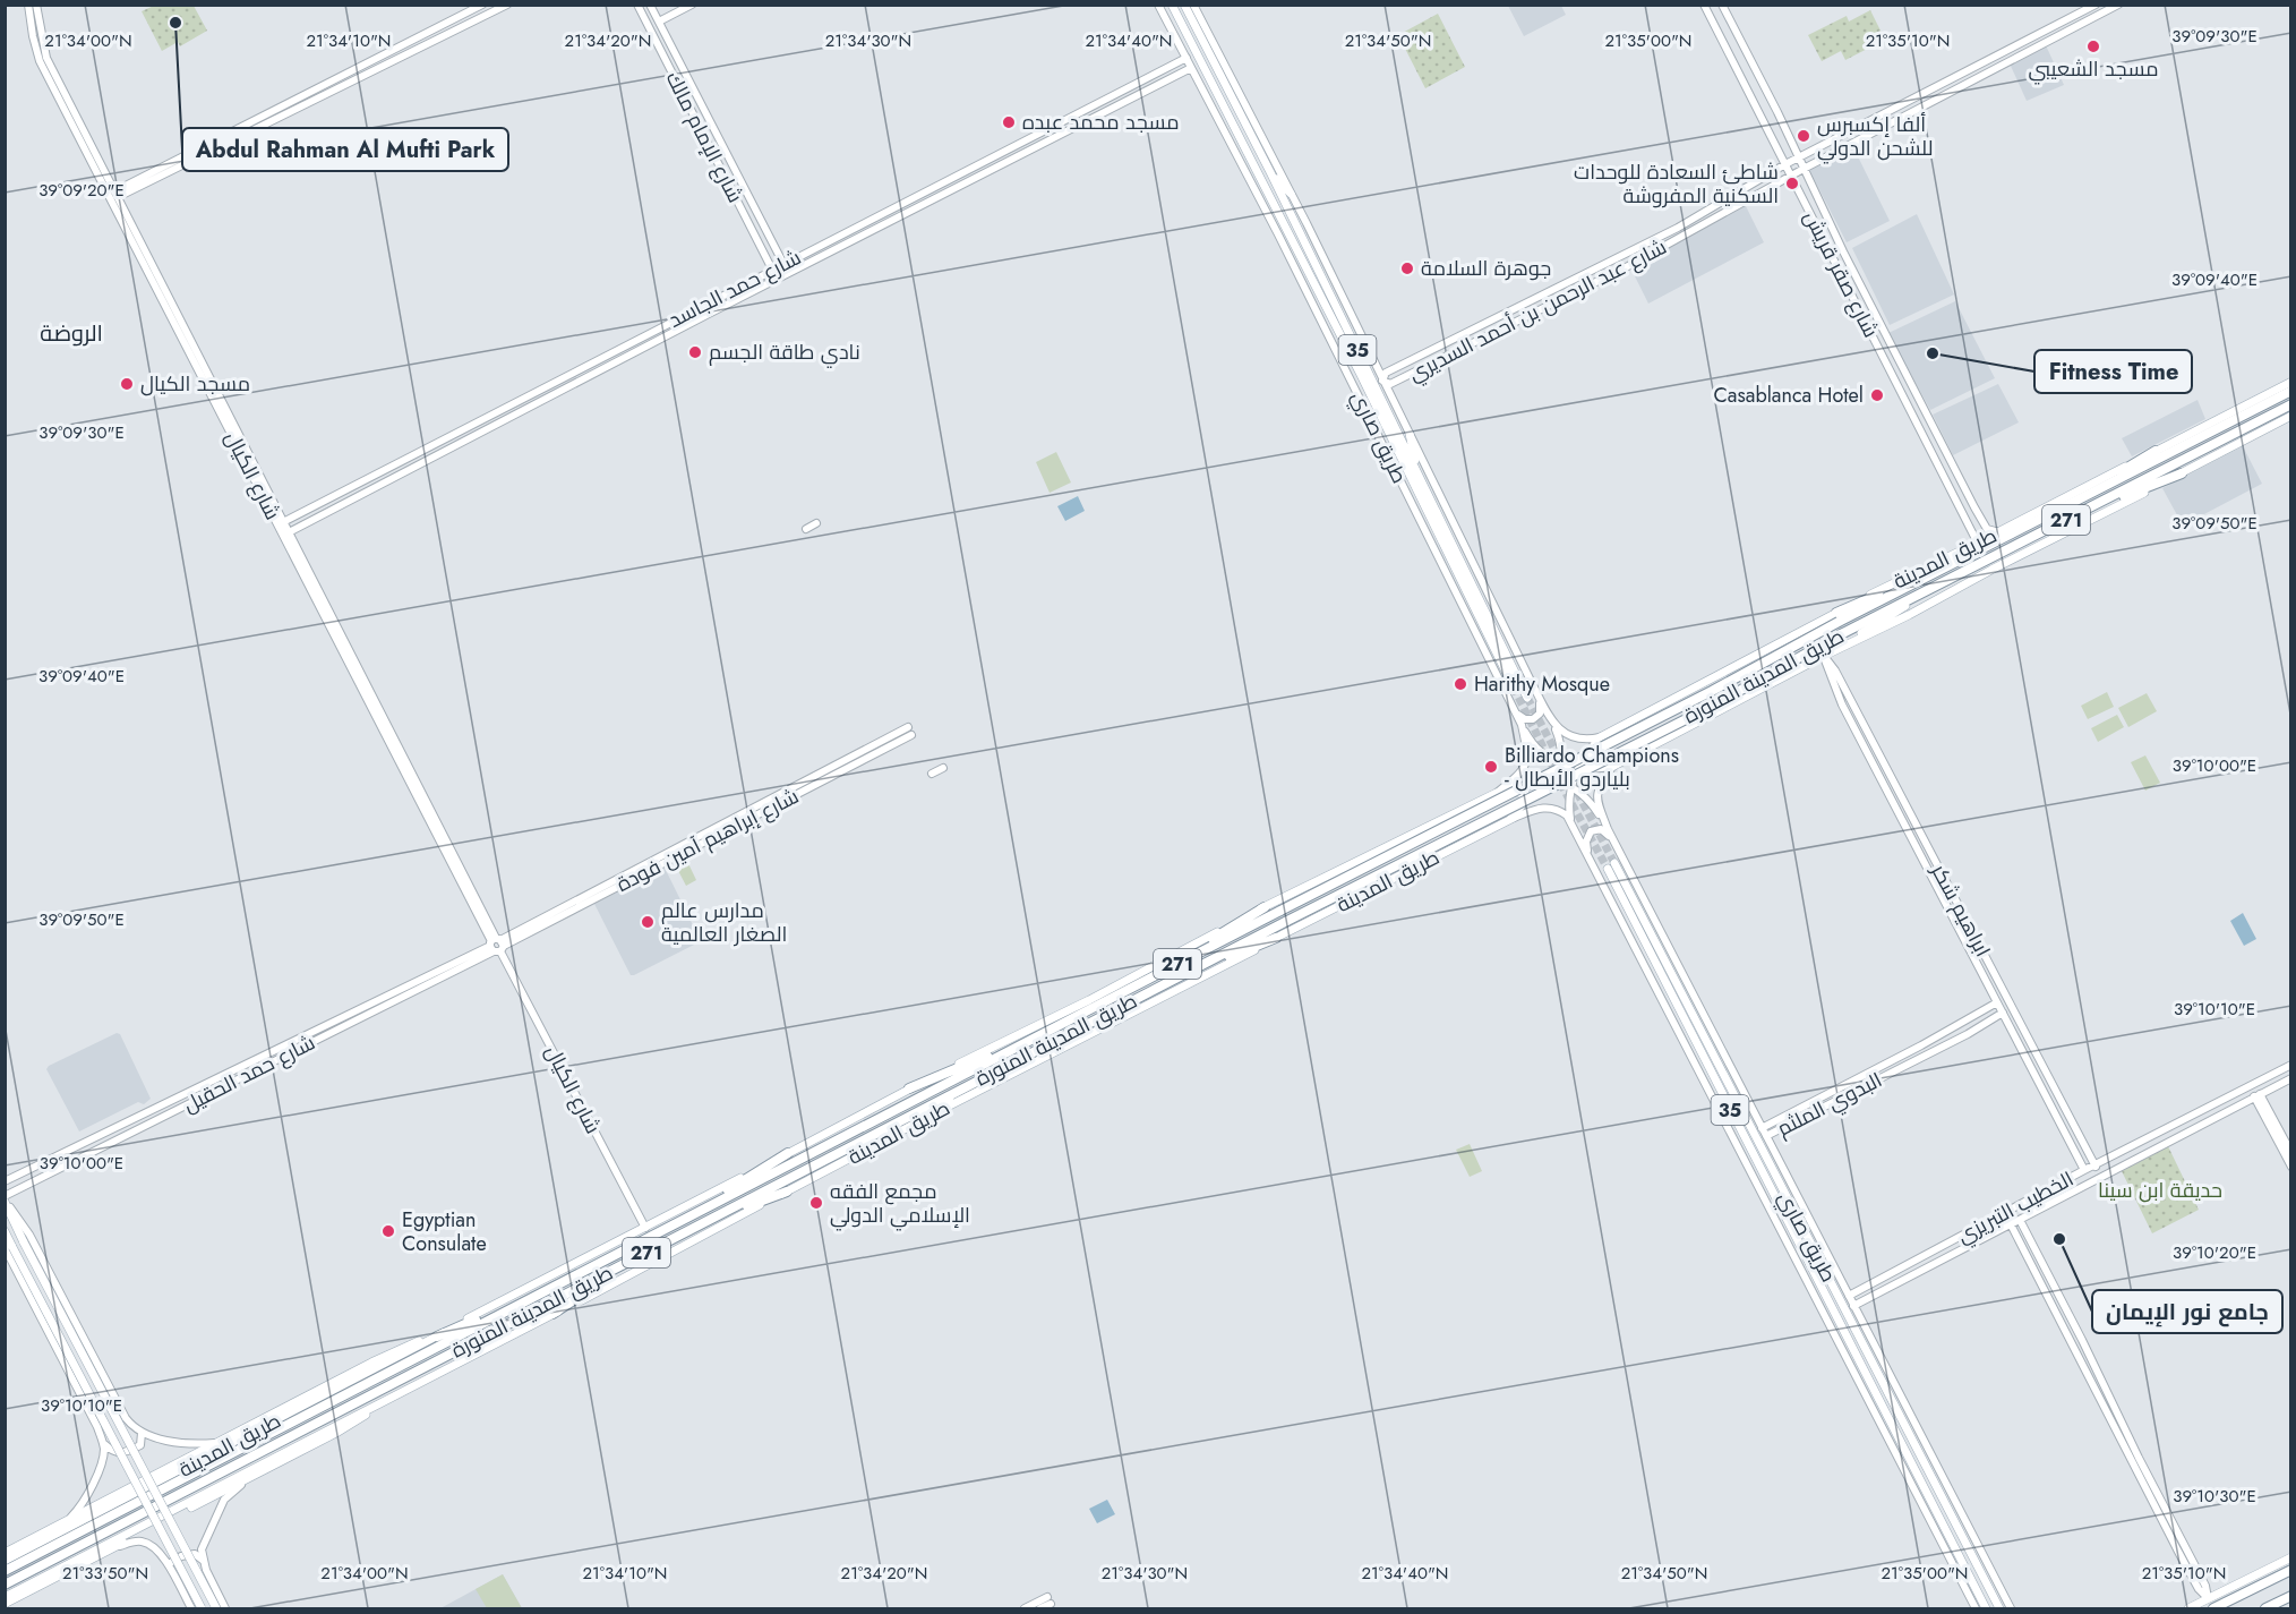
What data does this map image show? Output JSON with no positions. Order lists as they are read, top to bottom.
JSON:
{
  "streets": {
    "highway": ["271", "طريق المدينة المنورة"],
    "main road": ["35", "طريق صاري", "طريق المدينة"],
    "street": [
      "شارع الإمام مالك",
      "شارع صقر قريش",
      "شارع حمد الجاسد",
      "شارع عبد الرحمن بن أحمد السديري",
      "شارع الكيال",
      "شارع إبراهيم آمين فودة",
      "ابراهيم شكر",
      "شارع حمد الحقيل",
      "البدوي الملثم",
      "الخطيب التبريزي"
    ]
  },
  "crossings": [
    ["شارع الإمام مالك", "شارع حمد الجاسد"],
    ["شارع صقر قريش", "شارع عبد الرحمن بن أحمد السديري"],
    ["شارع صقر قريش", "طريق المدينة"],
    ["شارع حمد الجاسد", "طريق صاري"],
    ["شارع حمد الجاسد", "شارع الكيال"],
    ["طريق صاري", "طريق المدينة"],
    ["شارع الكيال", "طريق المدينة"],
    ["شارع الكيال", "شارع إبراهيم آمين فودة"],
    ["شارع الكيال", "شارع حمد الحقيل"],
    ["طريق المدينة", "طريق المدينة المنورة"],
    ["طريق المدينة", "ابراهيم شكر"],
    ["شارع إبراهيم آمين فودة", "شارع حمد الحقيل"],
    ["ابراهيم شكر", "الخطيب التبريزي"]
  ],
  "districts": ["الروضة"],
  "parks": ["حديقة ابن سينا"],
  "places": [
    "Abdul Rahman Al Mufti Park",
    "مسجد الشعيبي",
    "مسجد محمد عبده",
    "ألفا إكسبرس للشحن الدولي",
    "شاطئ السعادة للوحدات السكنية المفروشة",
    "جوهرة السلامة",
    "نادي طاقة الجسم",
    "Fitness Time",
    "مسجد الكيال",
    "Casablanca Hotel",
    "Harithy Mosque",
    "Billiardo Champions - بلياردو الأبطال",
    "مدارس عالم الصغار العالمية",
    "مجمع الفقه الإسلامي الدولي",
    "Egyptian Consulate",
    "جامع نور الإيمان"
  ],
  "coordinates": [
    "39°09'30\"E",
    "21°34'00\"N",
    "21°34'10\"N",
    "21°34'20\"N",
    "21°34'30\"N",
    "21°34'40\"N",
    "21°34'50\"N",
    "21°35'00\"N",
    "21°35'10\"N",
    "39°09'20\"E",
    "39°09'40\"E",
    "39°09'50\"E",
    "39°10'00\"E",
    "39°10'10\"E",
    "39°10'20\"E",
    "39°10'30\"E",
    "21°33'50\"N"
  ]
}
